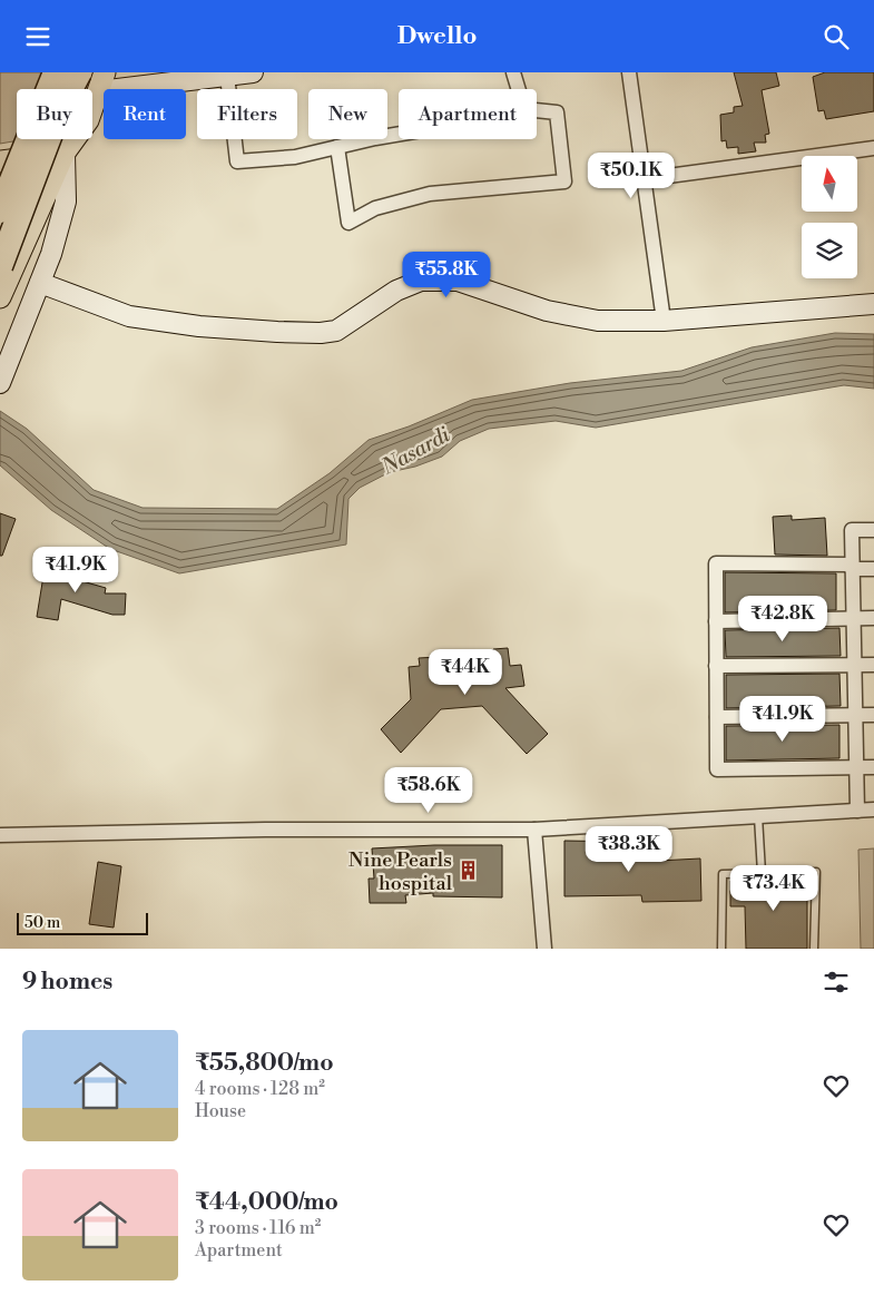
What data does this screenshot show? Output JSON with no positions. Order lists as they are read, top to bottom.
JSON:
{
  "water": ["Nasardi"],
  "places": {
    "building": ["Nine Pearls hospital"]
  },
  "scale_bar": "50 m",
  "north": "top",
  "page": {
    "header": "Dwello",
    "chip": [
      "Buy",
      "Rent",
      "Filters",
      "New",
      "Apartment"
    ],
    "price": [
      "₹50.1K",
      "₹55.8K",
      "₹41.9K",
      "₹42.8K",
      "₹44K",
      "₹41.9K",
      "₹58.6K",
      "₹38.3K",
      "₹73.4K"
    ],
    "scale": "50 m",
    "heading": "9 homes",
    "list": [
      {
        "name": "₹55,800/mo",
        "note": "4 rooms · 128 m² · House"
      },
      {
        "name": "₹44,000/mo",
        "note": "3 rooms · 116 m² · Apartment"
      }
    ]
  }
}
